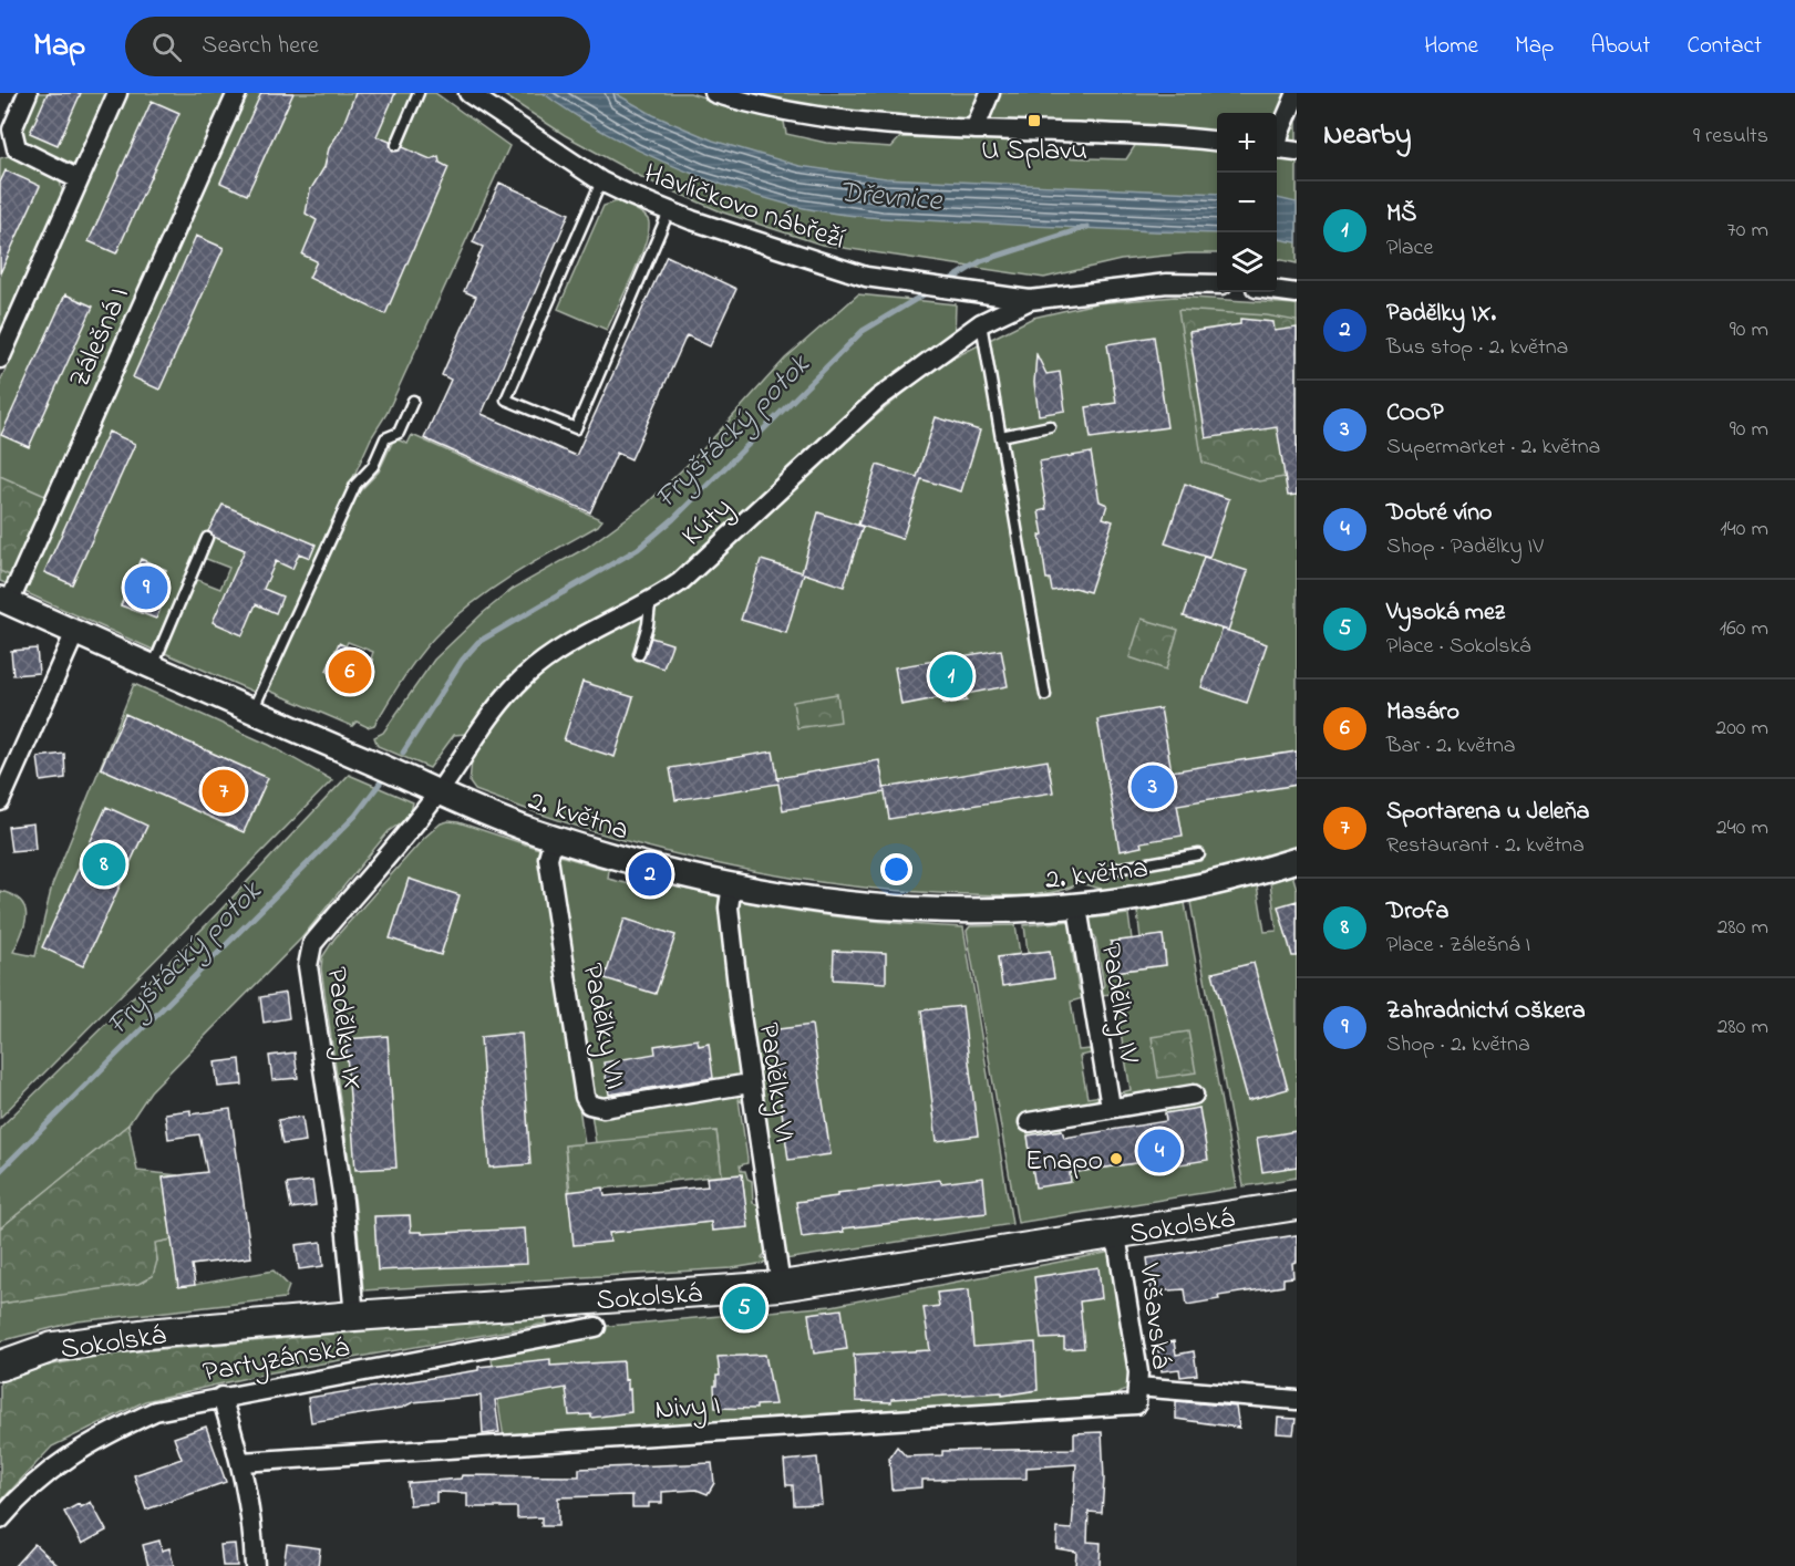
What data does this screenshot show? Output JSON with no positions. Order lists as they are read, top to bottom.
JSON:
{
  "streets": {
    "main road": ["Sokolská"],
    "street": [
      "Havlíčkovo nábřeží",
      "Zálešná I",
      "Kúty",
      "2. května",
      "Padělky IV",
      "Padělky VII",
      "Padělky IX",
      "Padělky VI",
      "Vršavská",
      "Partyzánská",
      "Nivy I"
    ]
  },
  "crossings": [
    ["Havlíčkovo nábřeží", "Kúty"],
    ["Zálešná I", "2. května"],
    ["Kúty", "2. května"],
    ["Kúty", "Padělky IX"],
    ["2. května", "Padělky IV"],
    ["2. května", "Padělky VII"],
    ["2. května", "Padělky IX"],
    ["2. května", "Padělky VI"],
    ["Padělky VII", "Padělky VI"],
    ["Padělky IX", "Sokolská"],
    ["Padělky VI", "Sokolská"],
    ["Sokolská", "Vršavská"],
    ["Vršavská", "Nivy I"]
  ],
  "water": ["Dřevnice", "Fryštácký potok"],
  "places": {
    "transit": ["U Splavu"],
    "other": ["Enapo"]
  },
  "page": {
    "header": "Map",
    "search": "Search here",
    "nav": [
      "Home",
      "Map",
      "About",
      "Contact"
    ],
    "heading": ["Nearby", "9 results"],
    "map_buttons": ["+", "−"],
    "list": [
      {
        "mark": "1",
        "name": "MŠ",
        "note": "Place",
        "value": "70 m"
      },
      {
        "mark": "2",
        "name": "Padělky IX.",
        "note": "Bus stop · 2. května",
        "value": "90 m"
      },
      {
        "mark": "3",
        "name": "COOP",
        "note": "Supermarket · 2. května",
        "value": "90 m"
      },
      {
        "mark": "4",
        "name": "Dobré víno",
        "note": "Shop · Padělky IV",
        "value": "140 m"
      },
      {
        "mark": "5",
        "name": "Vysoká mez",
        "note": "Place · Sokolská",
        "value": "160 m"
      },
      {
        "mark": "6",
        "name": "Masáro",
        "note": "Bar · 2. května",
        "value": "200 m"
      },
      {
        "mark": "7",
        "name": "Sportarena u Jeleňa",
        "note": "Restaurant · 2. května",
        "value": "240 m"
      },
      {
        "mark": "8",
        "name": "Drofa",
        "note": "Place · Zálešná I",
        "value": "280 m"
      },
      {
        "mark": "9",
        "name": "Zahradnictví Oškera",
        "note": "Shop · 2. května",
        "value": "280 m"
      }
    ],
    "pins": [
      "9",
      "6",
      "1",
      "3",
      "7",
      "8",
      "2",
      "4",
      "5"
    ]
  }
}
